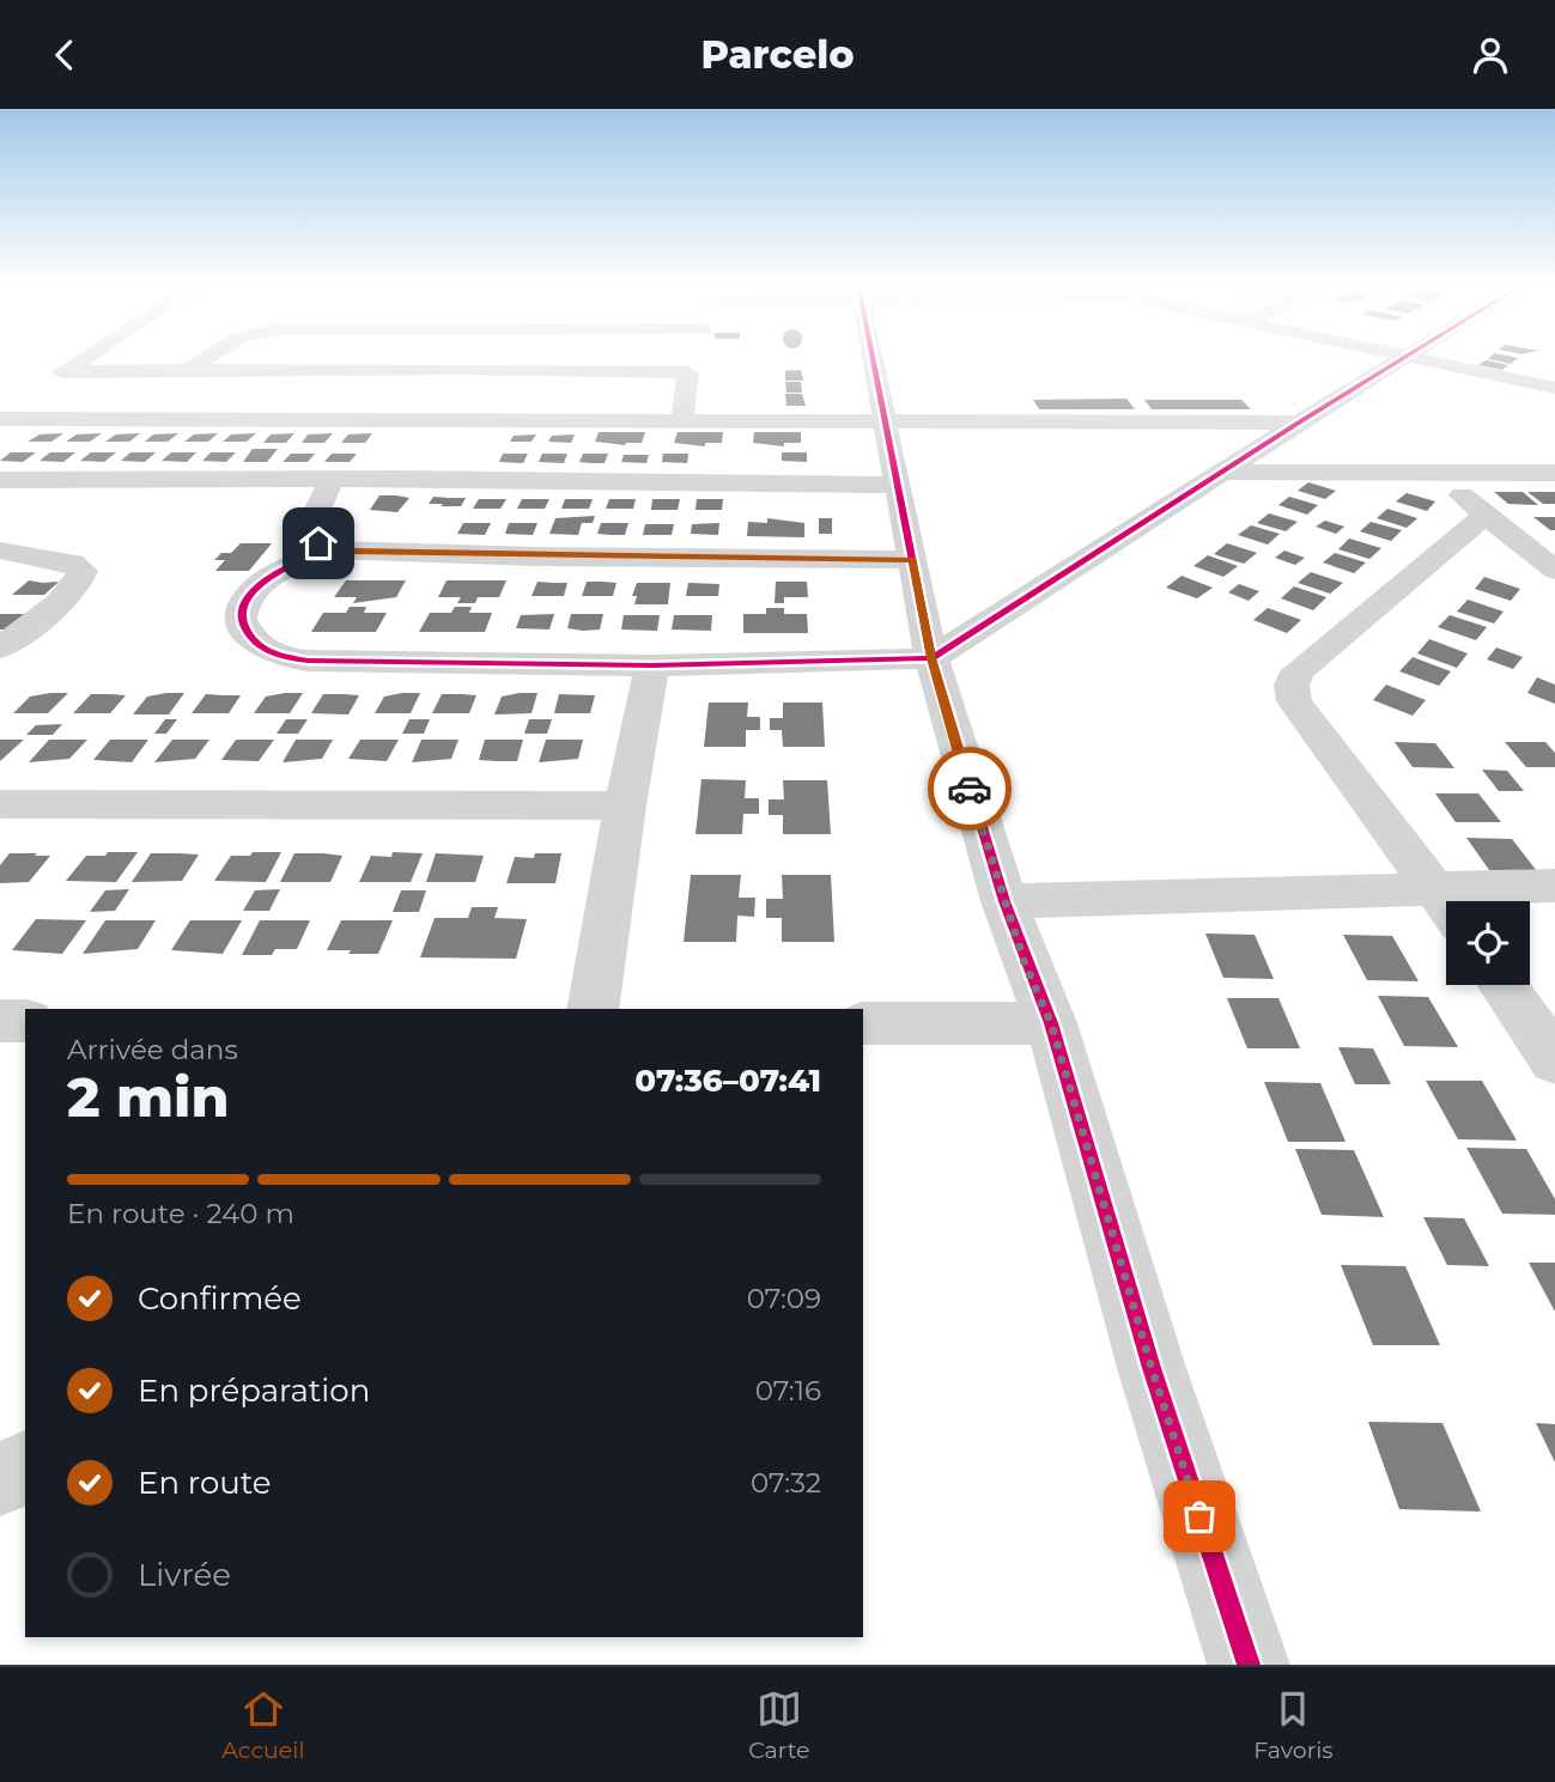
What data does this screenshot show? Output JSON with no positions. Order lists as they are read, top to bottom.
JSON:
{
  "page": {
    "header": "Parcelo",
    "heading": ["2 min", "Arrivée dans", "07:36–07:41"],
    "bar": "En route · 240 m",
    "list": [
      ["Confirmée", "07:09"],
      ["En préparation", "07:16"],
      ["En route", "07:32"],
      "Livrée"
    ],
    "tabs": ["Accueil", "Carte", "Favoris"]
  }
}
